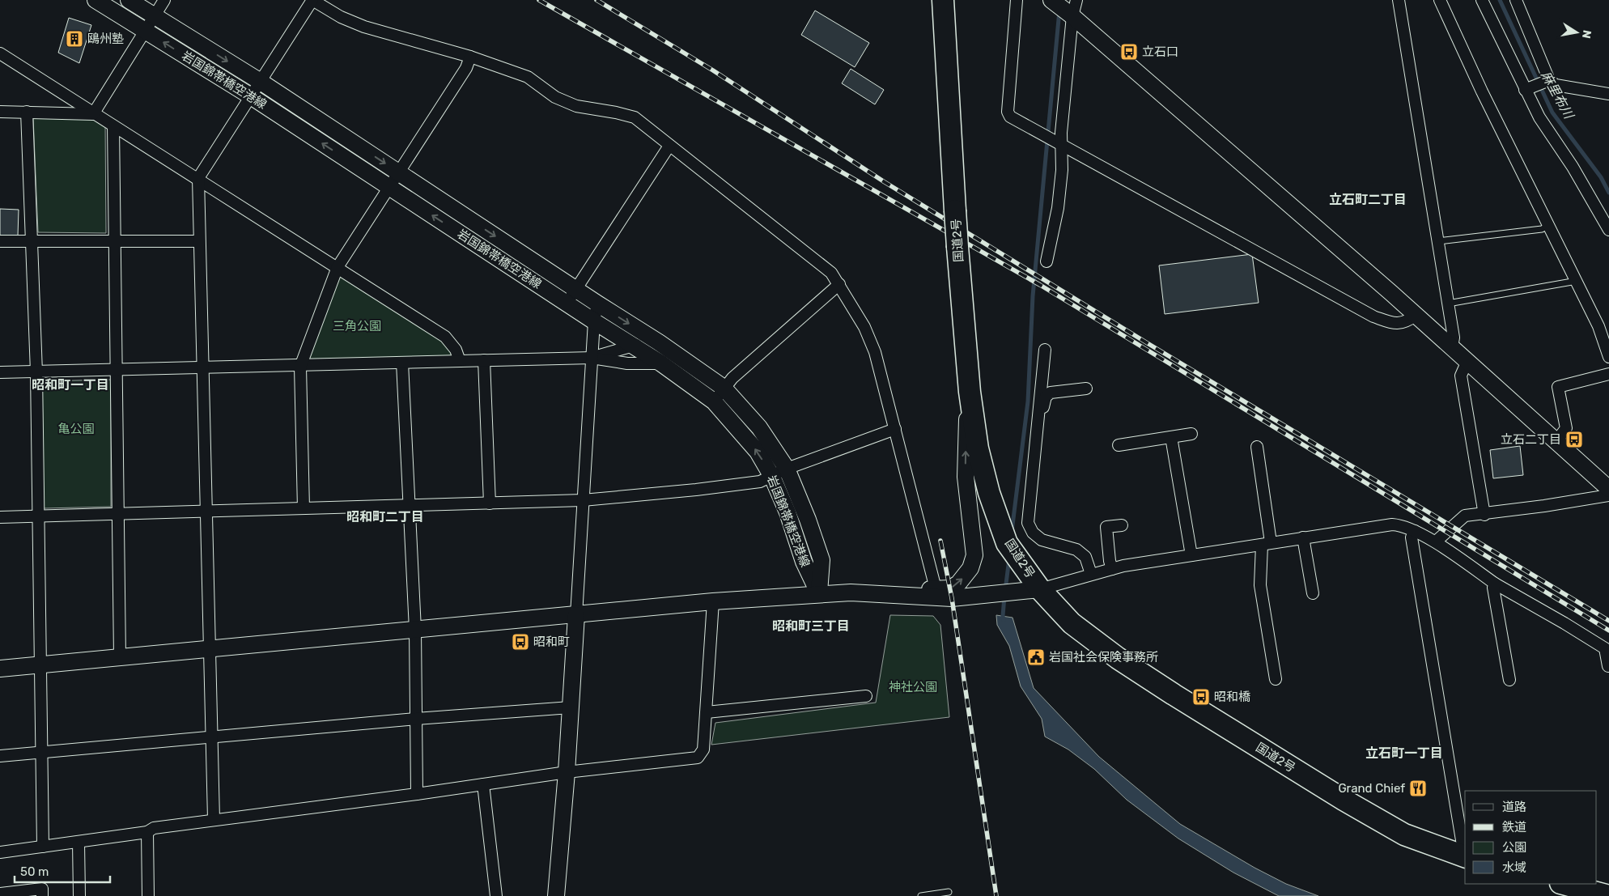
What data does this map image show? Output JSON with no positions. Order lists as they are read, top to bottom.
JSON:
{
  "streets": {
    "highway": ["国道2号"],
    "main road": ["岩国錦帯橋空港線"]
  },
  "districts": [
    "立石町二丁目",
    "昭和町一丁目",
    "昭和町二丁目",
    "昭和町三丁目",
    "立石町一丁目"
  ],
  "water": ["麻里布川"],
  "parks": ["三角公園", "亀公園", "神社公園"],
  "places": {
    "building": ["鴎州塾"],
    "bus stop": [
      "立石口",
      "立石二丁目",
      "昭和町",
      "昭和橋"
    ],
    "public building": ["岩国社会保険事務所"],
    "restaurant": ["Grand Chief"]
  },
  "legend": [
    "道路",
    "鉄道",
    "公園",
    "水域"
  ],
  "scale_bar": "50 m",
  "north": "right"
}
